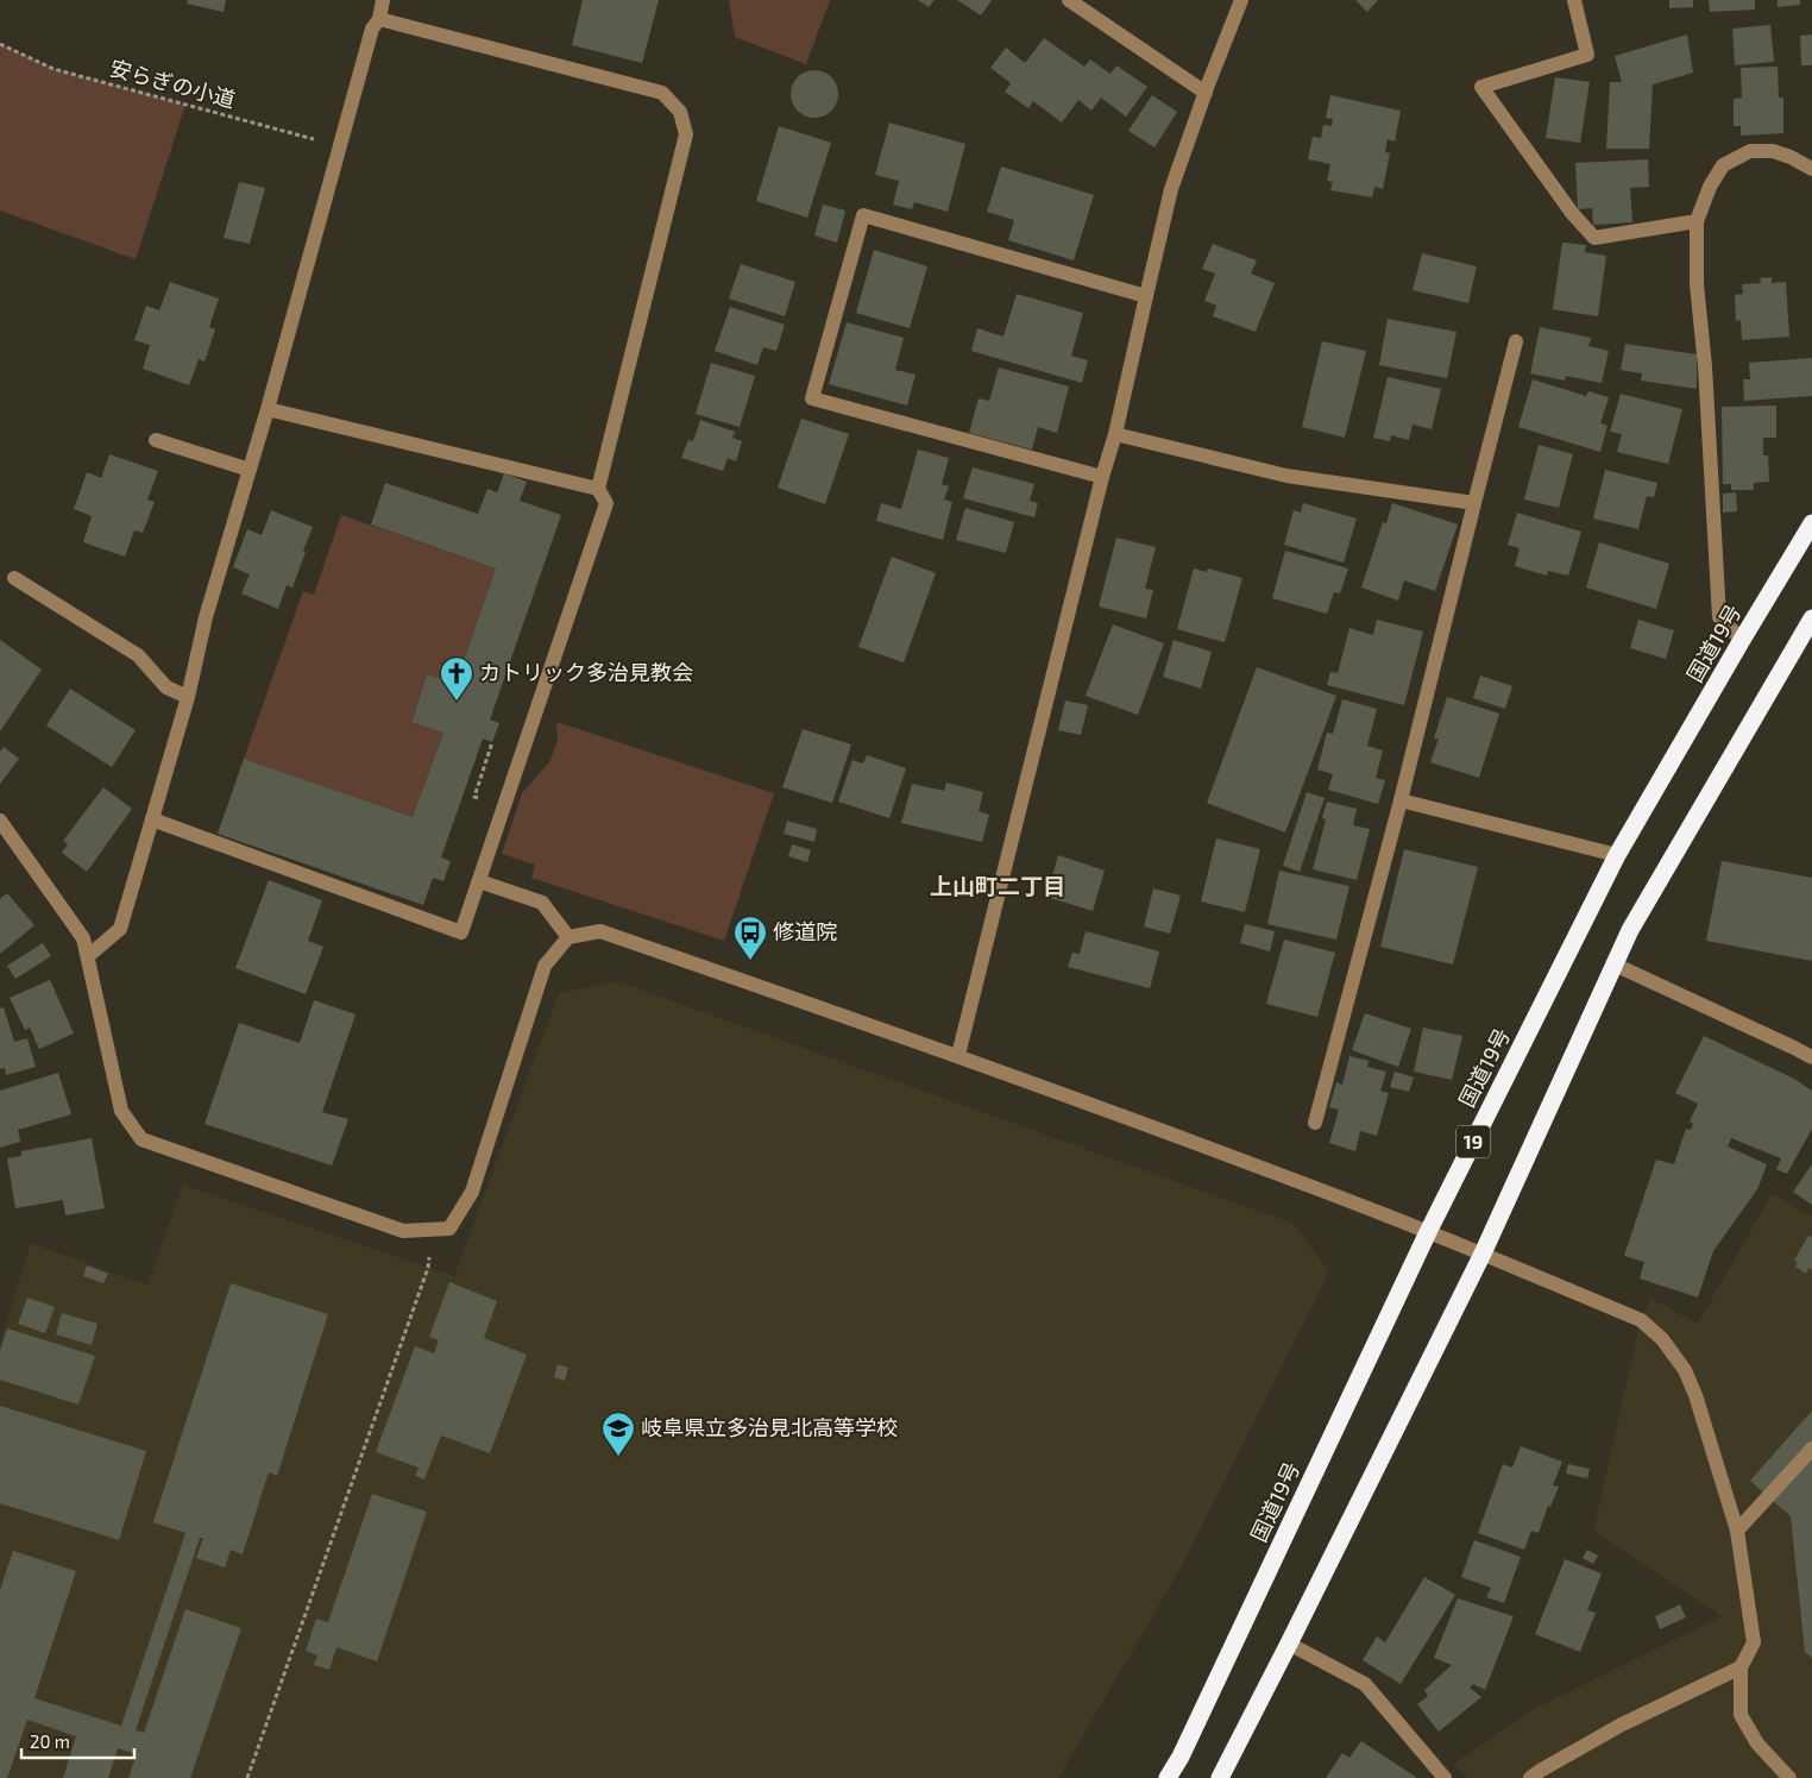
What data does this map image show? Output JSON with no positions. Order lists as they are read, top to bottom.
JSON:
{
  "streets": {
    "highway": ["国道19号", "19"],
    "path": ["安らぎの小道"]
  },
  "districts": ["上山町二丁目"],
  "places": {
    "church": ["カトリック多治見教会"],
    "bus stop": ["修道院"],
    "school or university": ["岐阜県立多治見北高等学校"]
  },
  "scale_bar": "20 m"
}
